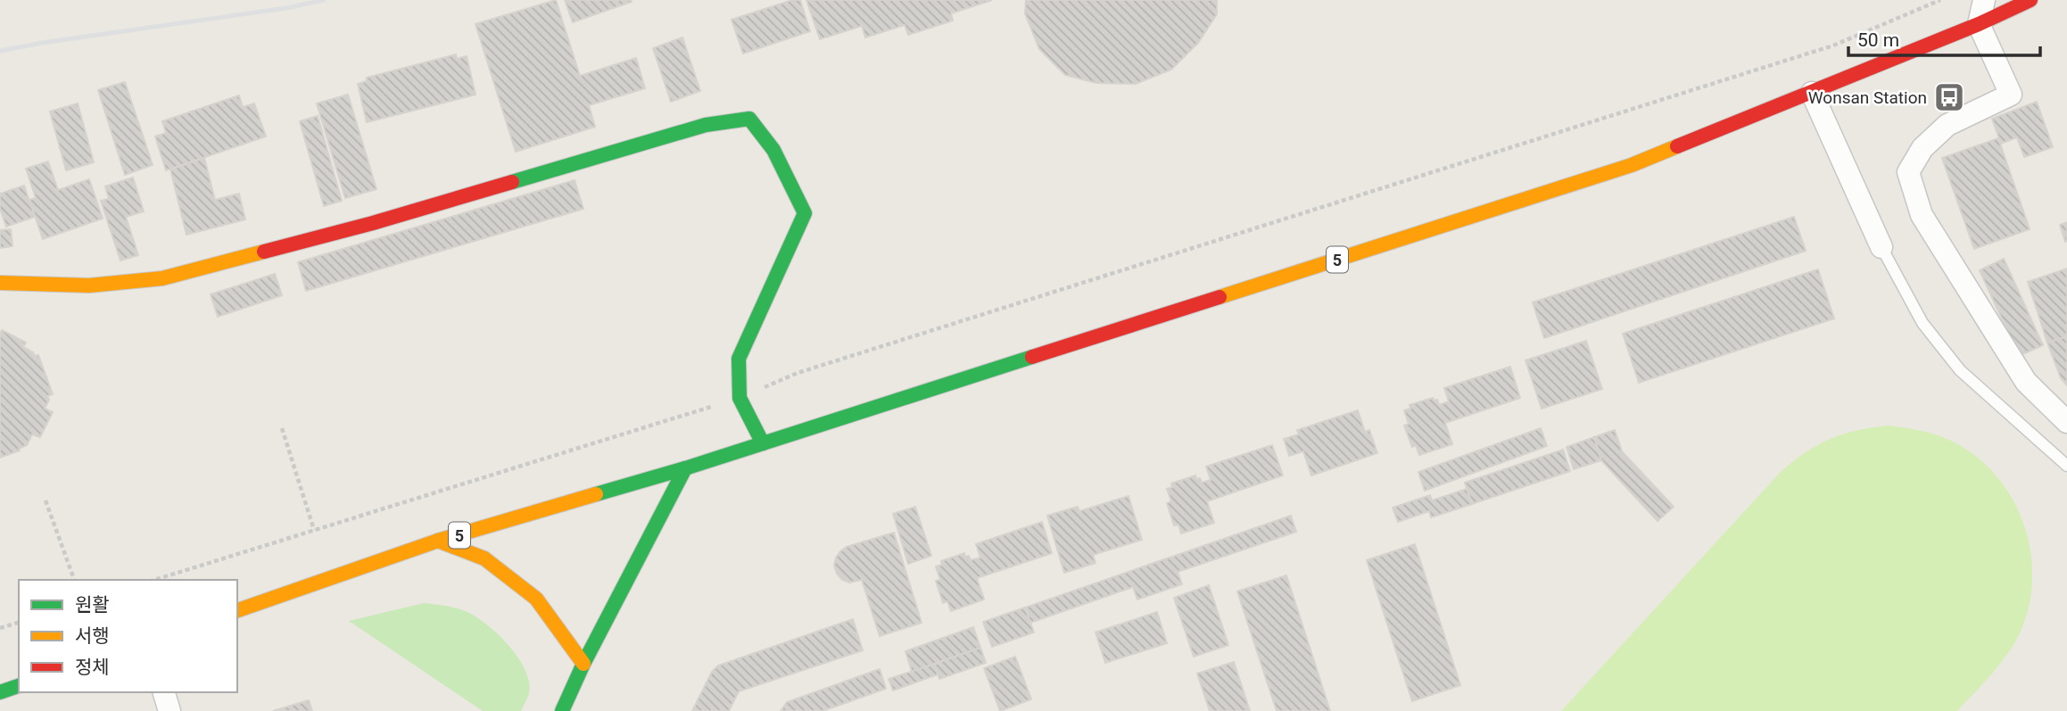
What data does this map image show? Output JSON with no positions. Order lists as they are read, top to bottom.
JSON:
{
  "streets": {
    "main road": ["5"]
  },
  "places": {
    "bus stop": ["Wonsan Station"]
  },
  "legend": ["원활", "서행", "정체"],
  "scale_bar": "50 m"
}
